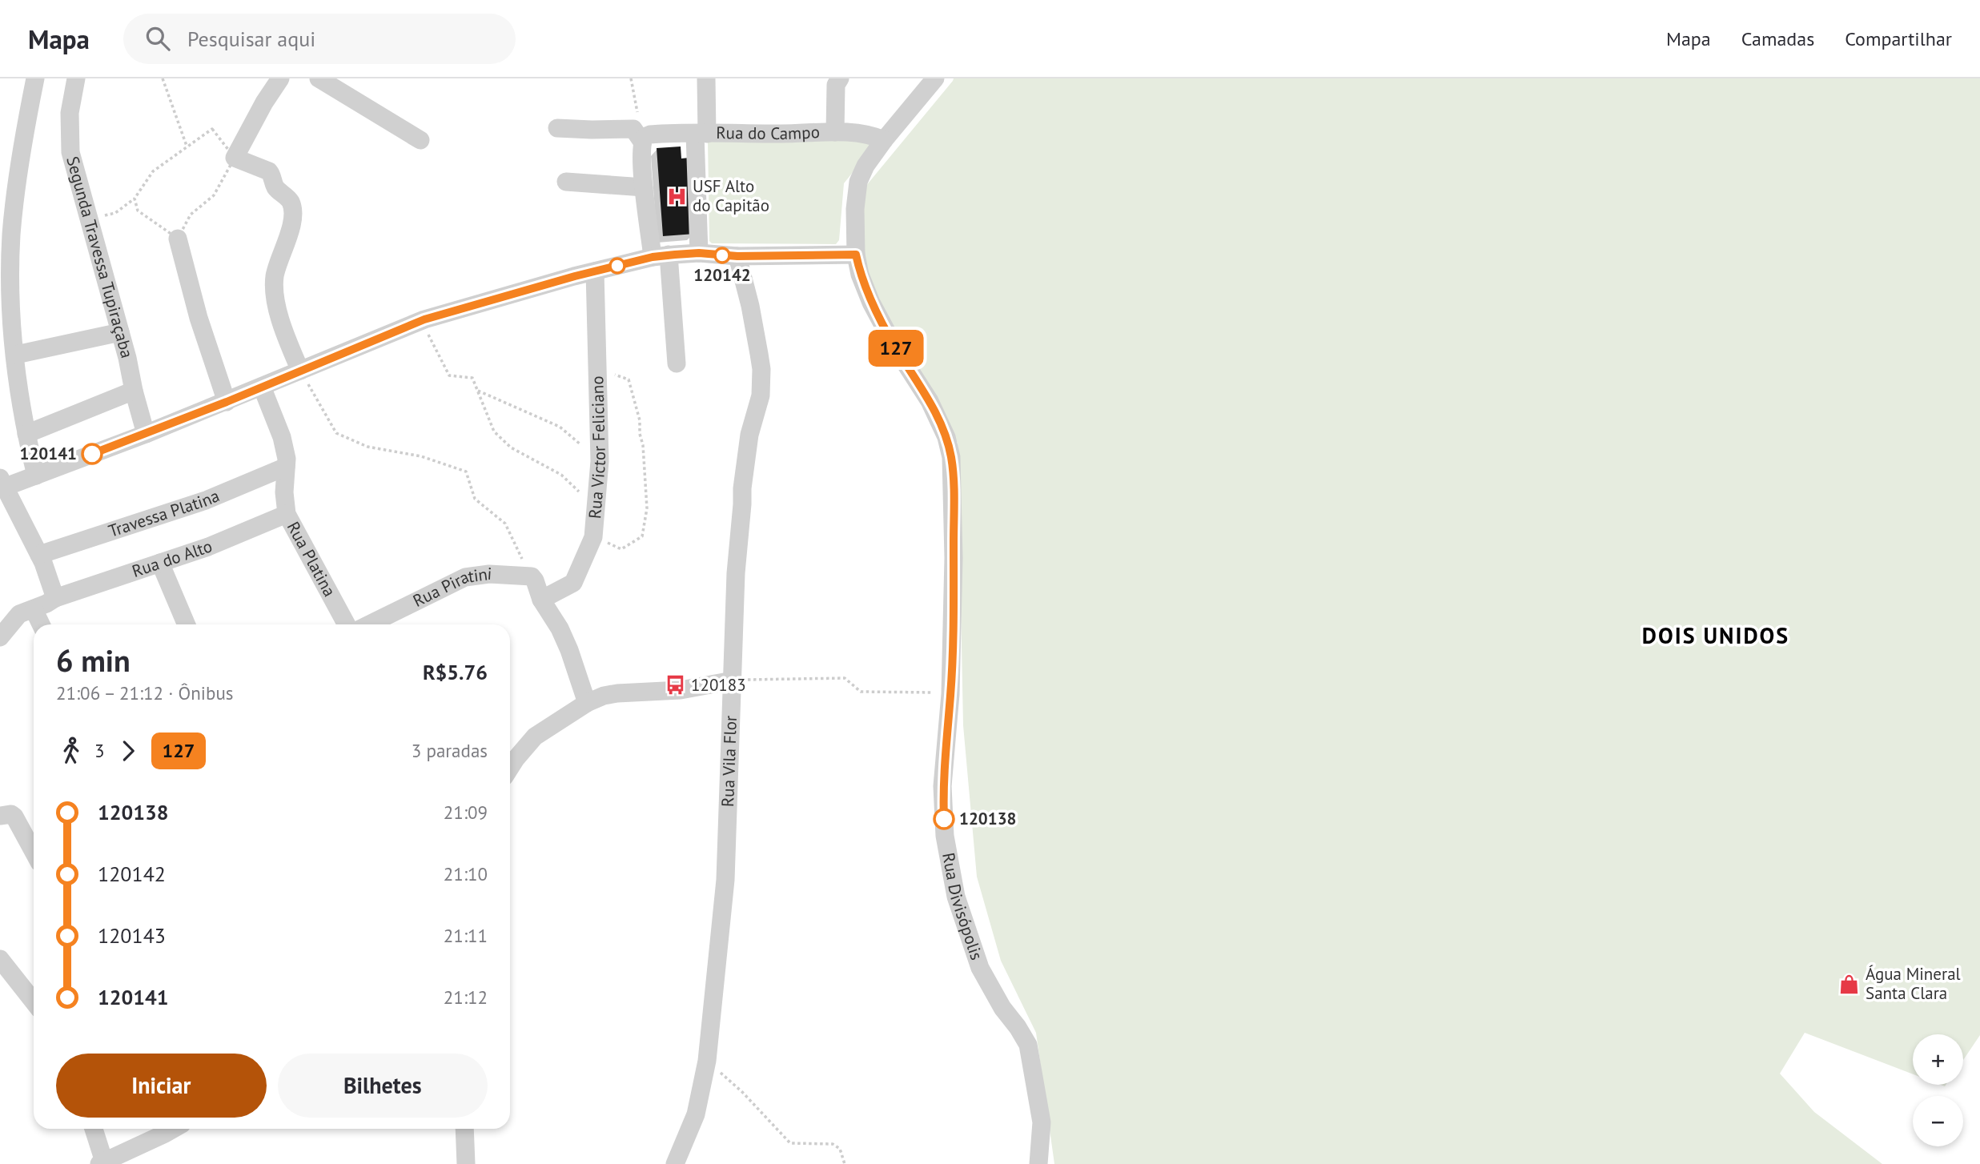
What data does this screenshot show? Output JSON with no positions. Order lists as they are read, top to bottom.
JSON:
{
  "streets": {
    "street": [
      "Rua do Campo",
      "Segunda Travessa Tupiraçaba",
      "Rua Victor Feliciano",
      "Travessa Platina",
      "Rua do Alto",
      "Rua Platina",
      "Rua Piratini",
      "Rua Vila Flor",
      "Rua Divisópolis"
    ]
  },
  "crossings": [
    ["Rua do Campo", "Rua Divisópolis"],
    ["Travessa Platina", "Rua Platina"],
    ["Rua do Alto", "Rua Platina"]
  ],
  "districts": ["DOIS UNIDOS"],
  "places": {
    "hospital": ["USF Alto do Capitão"],
    "other": ["120142", "120141", "120138"],
    "bus stop": ["120183"],
    "shop": ["Água Mineral Santa Clara"]
  },
  "lines": ["bus line 127"],
  "page": {
    "header": "Mapa",
    "search": "Pesquisar aqui",
    "nav": ["Mapa", "Camadas", "Compartilhar"],
    "on_map": "127",
    "heading": ["6 min", "21:06 – 21:12 · Ônibus", "R$5.76"],
    "legs": ["3", "127", "3 paradas"],
    "list": [
      {
        "name": "120138",
        "value": "21:09"
      },
      {
        "name": "120142",
        "value": "21:10"
      },
      {
        "name": "120143",
        "value": "21:11"
      },
      {
        "name": "120141",
        "value": "21:12"
      }
    ],
    "map_buttons": ["+", "−"],
    "buttons": ["Iniciar", "Bilhetes"]
  }
}
